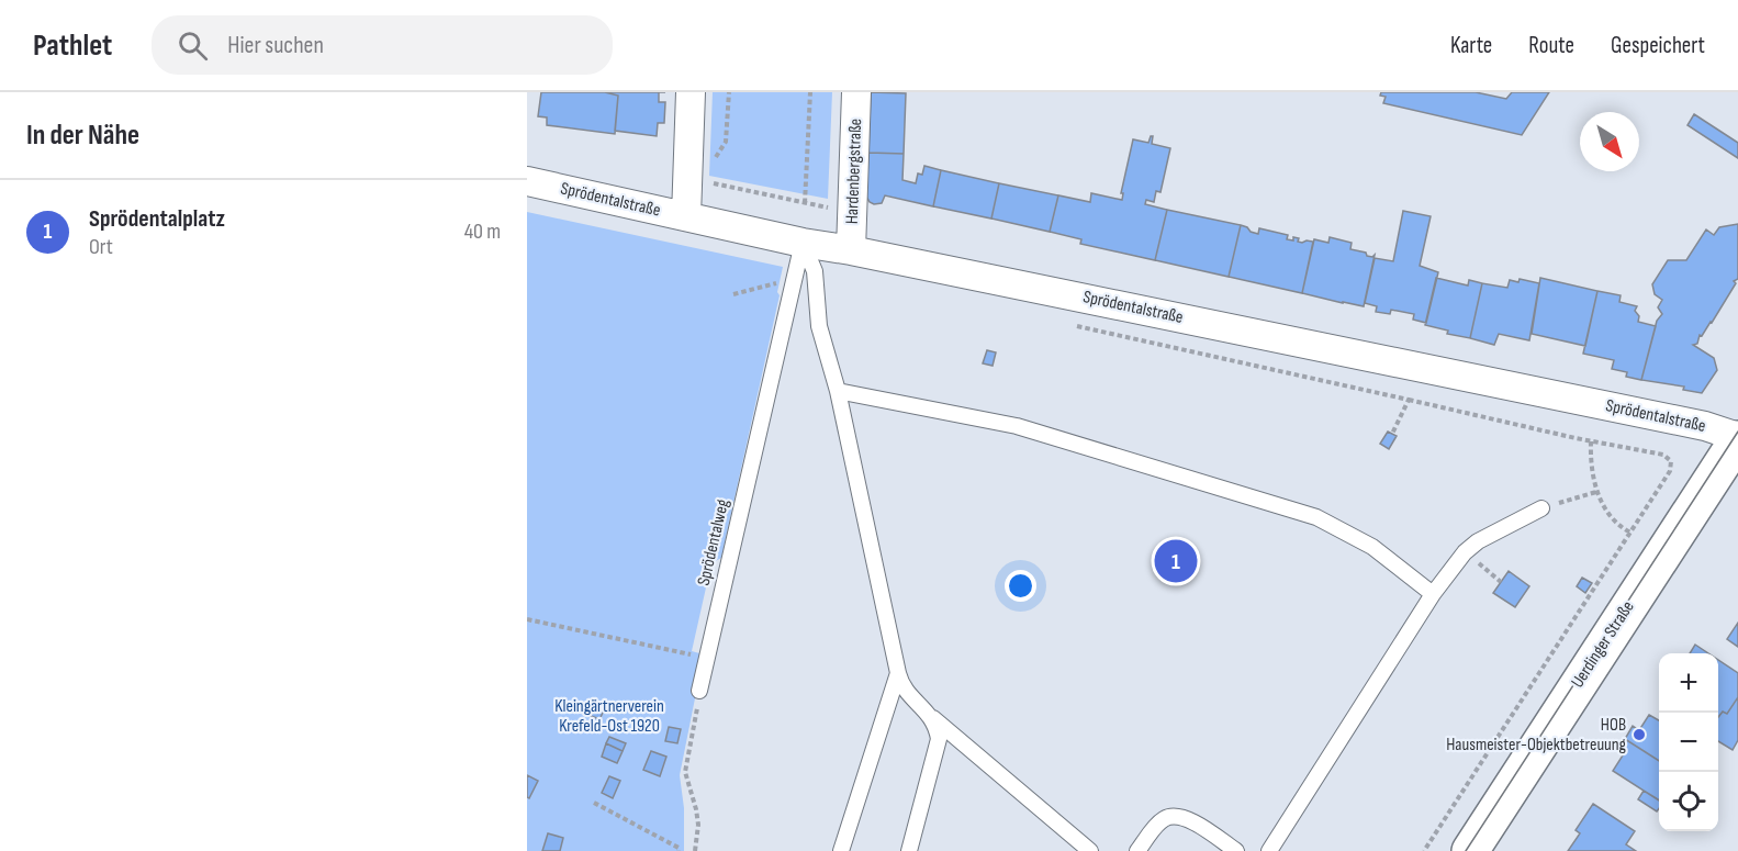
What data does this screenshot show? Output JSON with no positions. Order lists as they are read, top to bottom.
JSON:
{
  "streets": {
    "main road": ["Uerdinger Straße"],
    "street": ["Hardenbergstraße", "Sprödentalstraße"],
    "lane": ["Sprödentalweg"]
  },
  "crossings": [
    ["Hardenbergstraße", "Sprödentalstraße"],
    ["Sprödentalstraße", "Sprödentalweg"],
    ["Sprödentalstraße", "Uerdinger Straße"]
  ],
  "parks": ["Kleingärtnerverein Krefeld-Ost 1920"],
  "places": ["HOB Hausmeister-Objektbetreuung"],
  "north": "bottom right",
  "page": {
    "header": "Pathlet",
    "search": "Hier suchen",
    "nav": ["Karte", "Route", "Gespeichert"],
    "heading": "In der Nähe",
    "list": [
      {
        "mark": "1",
        "name": "Sprödentalplatz",
        "note": "Ort",
        "value": "40 m"
      }
    ],
    "pins": "1",
    "map_buttons": ["+", "−"]
  }
}
